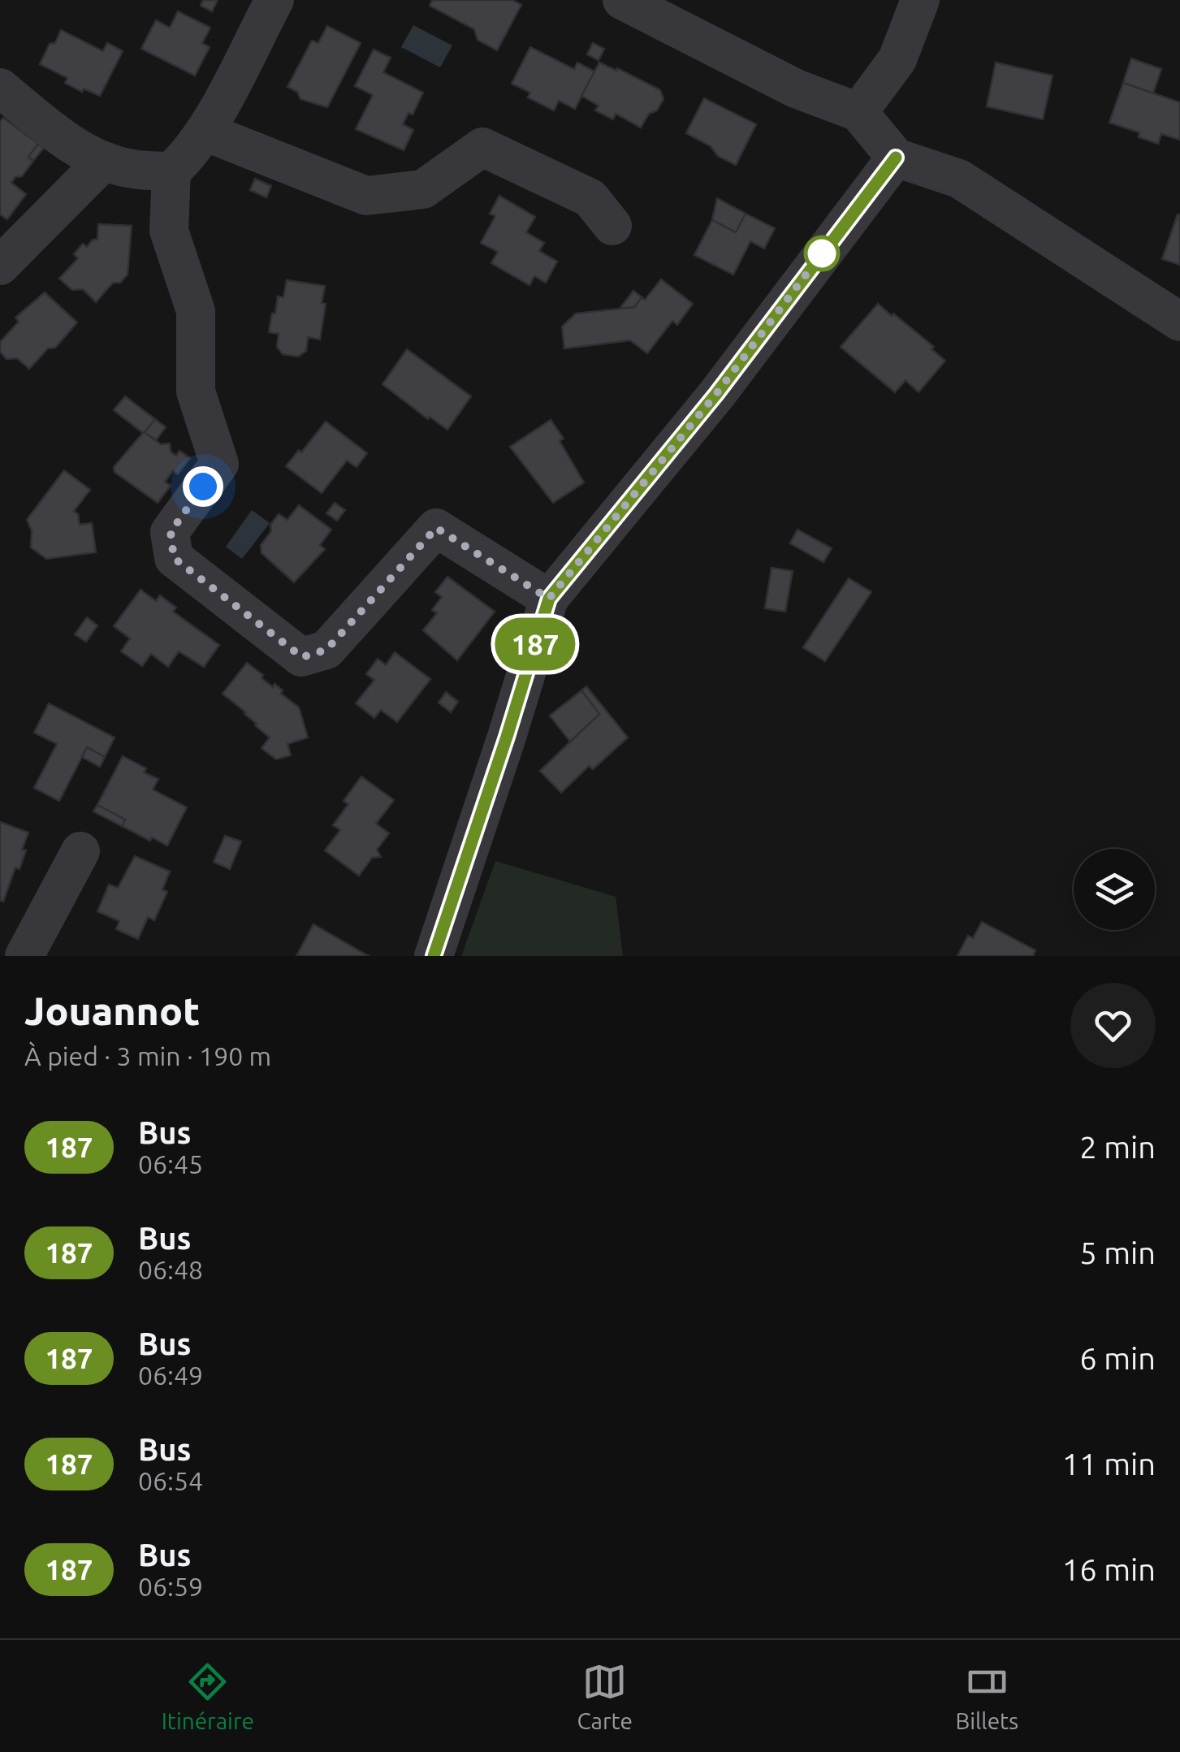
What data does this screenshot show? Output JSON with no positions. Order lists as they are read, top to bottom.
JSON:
{
  "lines": ["bus line 187"],
  "page": {
    "on_map": "187",
    "heading": ["Jouannot", "À pied · 3 min · 190 m"],
    "list": [
      {
        "mark": "187",
        "name": "Bus",
        "note": "06:45",
        "value": "2 min"
      },
      {
        "mark": "187",
        "name": "Bus",
        "note": "06:48",
        "value": "5 min"
      },
      {
        "mark": "187",
        "name": "Bus",
        "note": "06:49",
        "value": "6 min"
      },
      {
        "mark": "187",
        "name": "Bus",
        "note": "06:54",
        "value": "11 min"
      },
      {
        "mark": "187",
        "name": "Bus",
        "note": "06:59",
        "value": "16 min"
      }
    ],
    "tabs": ["Itinéraire", "Carte", "Billets"]
  }
}
